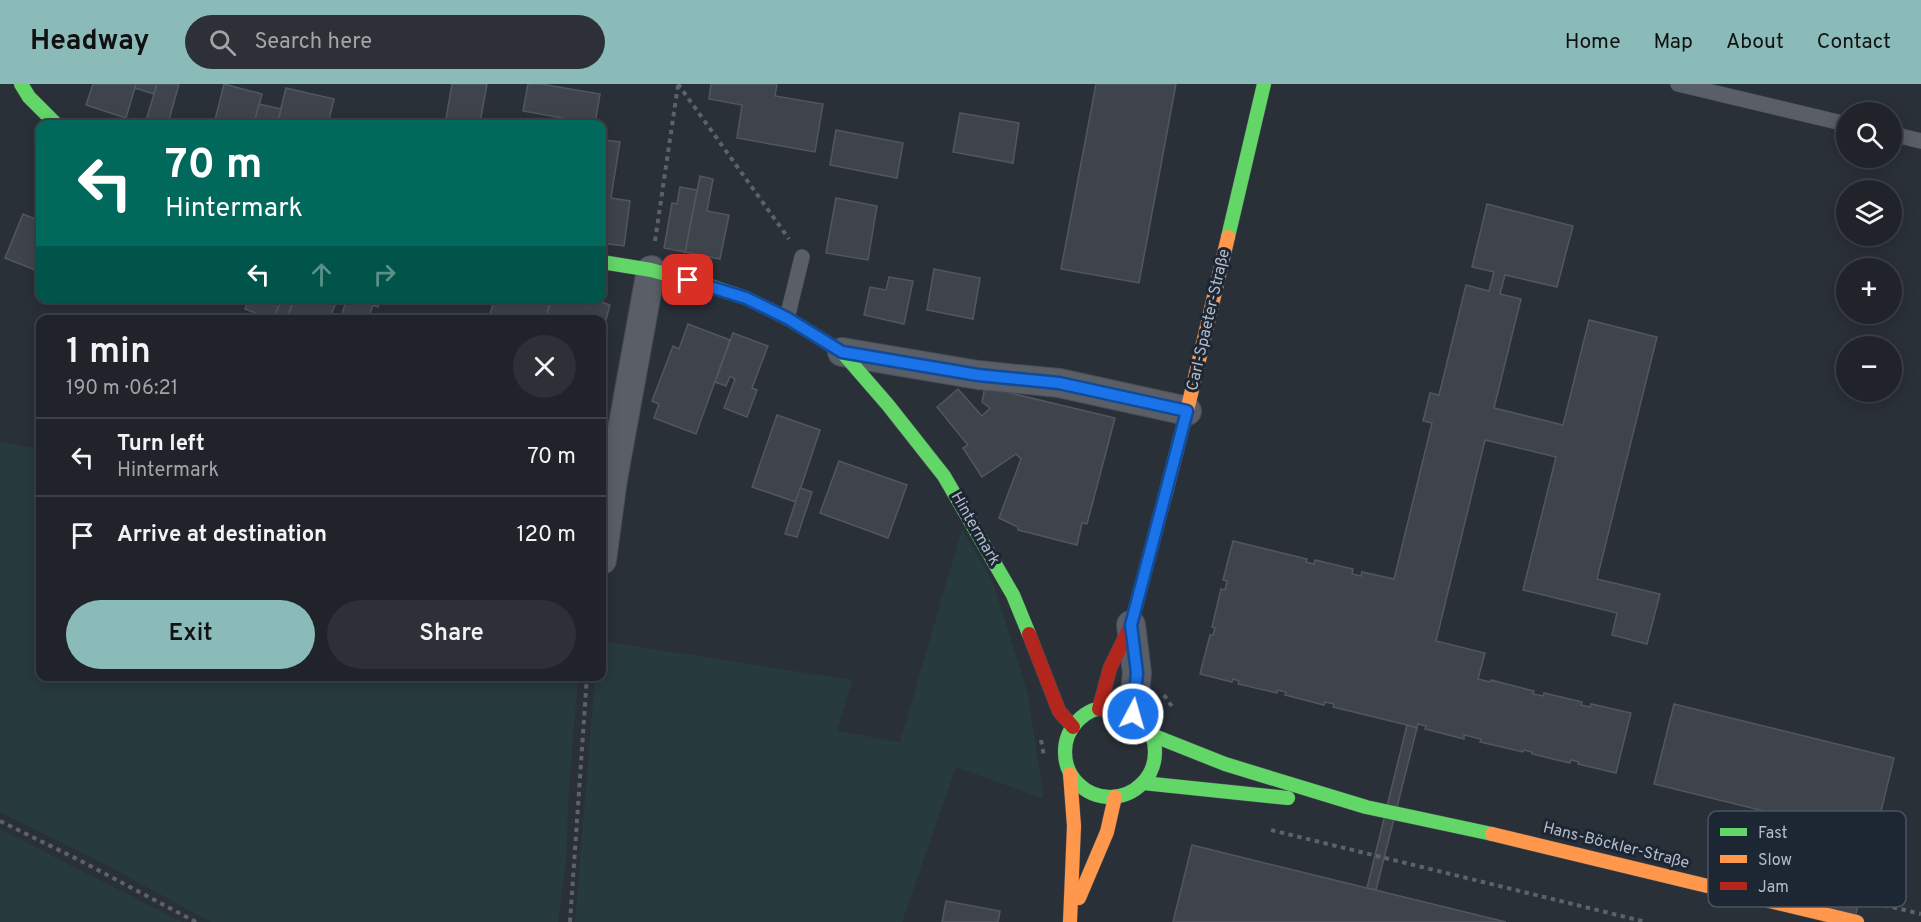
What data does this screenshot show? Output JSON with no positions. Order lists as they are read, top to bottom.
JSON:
{
  "streets": {
    "main road": ["Carl-Spaeter-Straße", "Hintermark", "Hans-Böckler-Straße"]
  },
  "crossings": [
    ["Carl-Spaeter-Straße", "Hintermark"],
    ["Carl-Spaeter-Straße", "Hans-Böckler-Straße"],
    ["Hintermark", "Hans-Böckler-Straße"]
  ],
  "legend": ["Fast", "Slow", "Jam"],
  "page": {
    "header": "Headway",
    "search": "Search here",
    "nav": [
      "Home",
      "Map",
      "About",
      "Contact"
    ],
    "map_buttons": ["+", "−"],
    "turn": ["70 m", "Hintermark"],
    "heading": ["1 min", "190 m · 06:21"],
    "list": [
      {
        "name": "Turn left",
        "note": "Hintermark",
        "value": "70 m"
      },
      {
        "name": "Arrive at destination",
        "value": "120 m"
      }
    ],
    "buttons": ["Exit", "Share"]
  }
}
